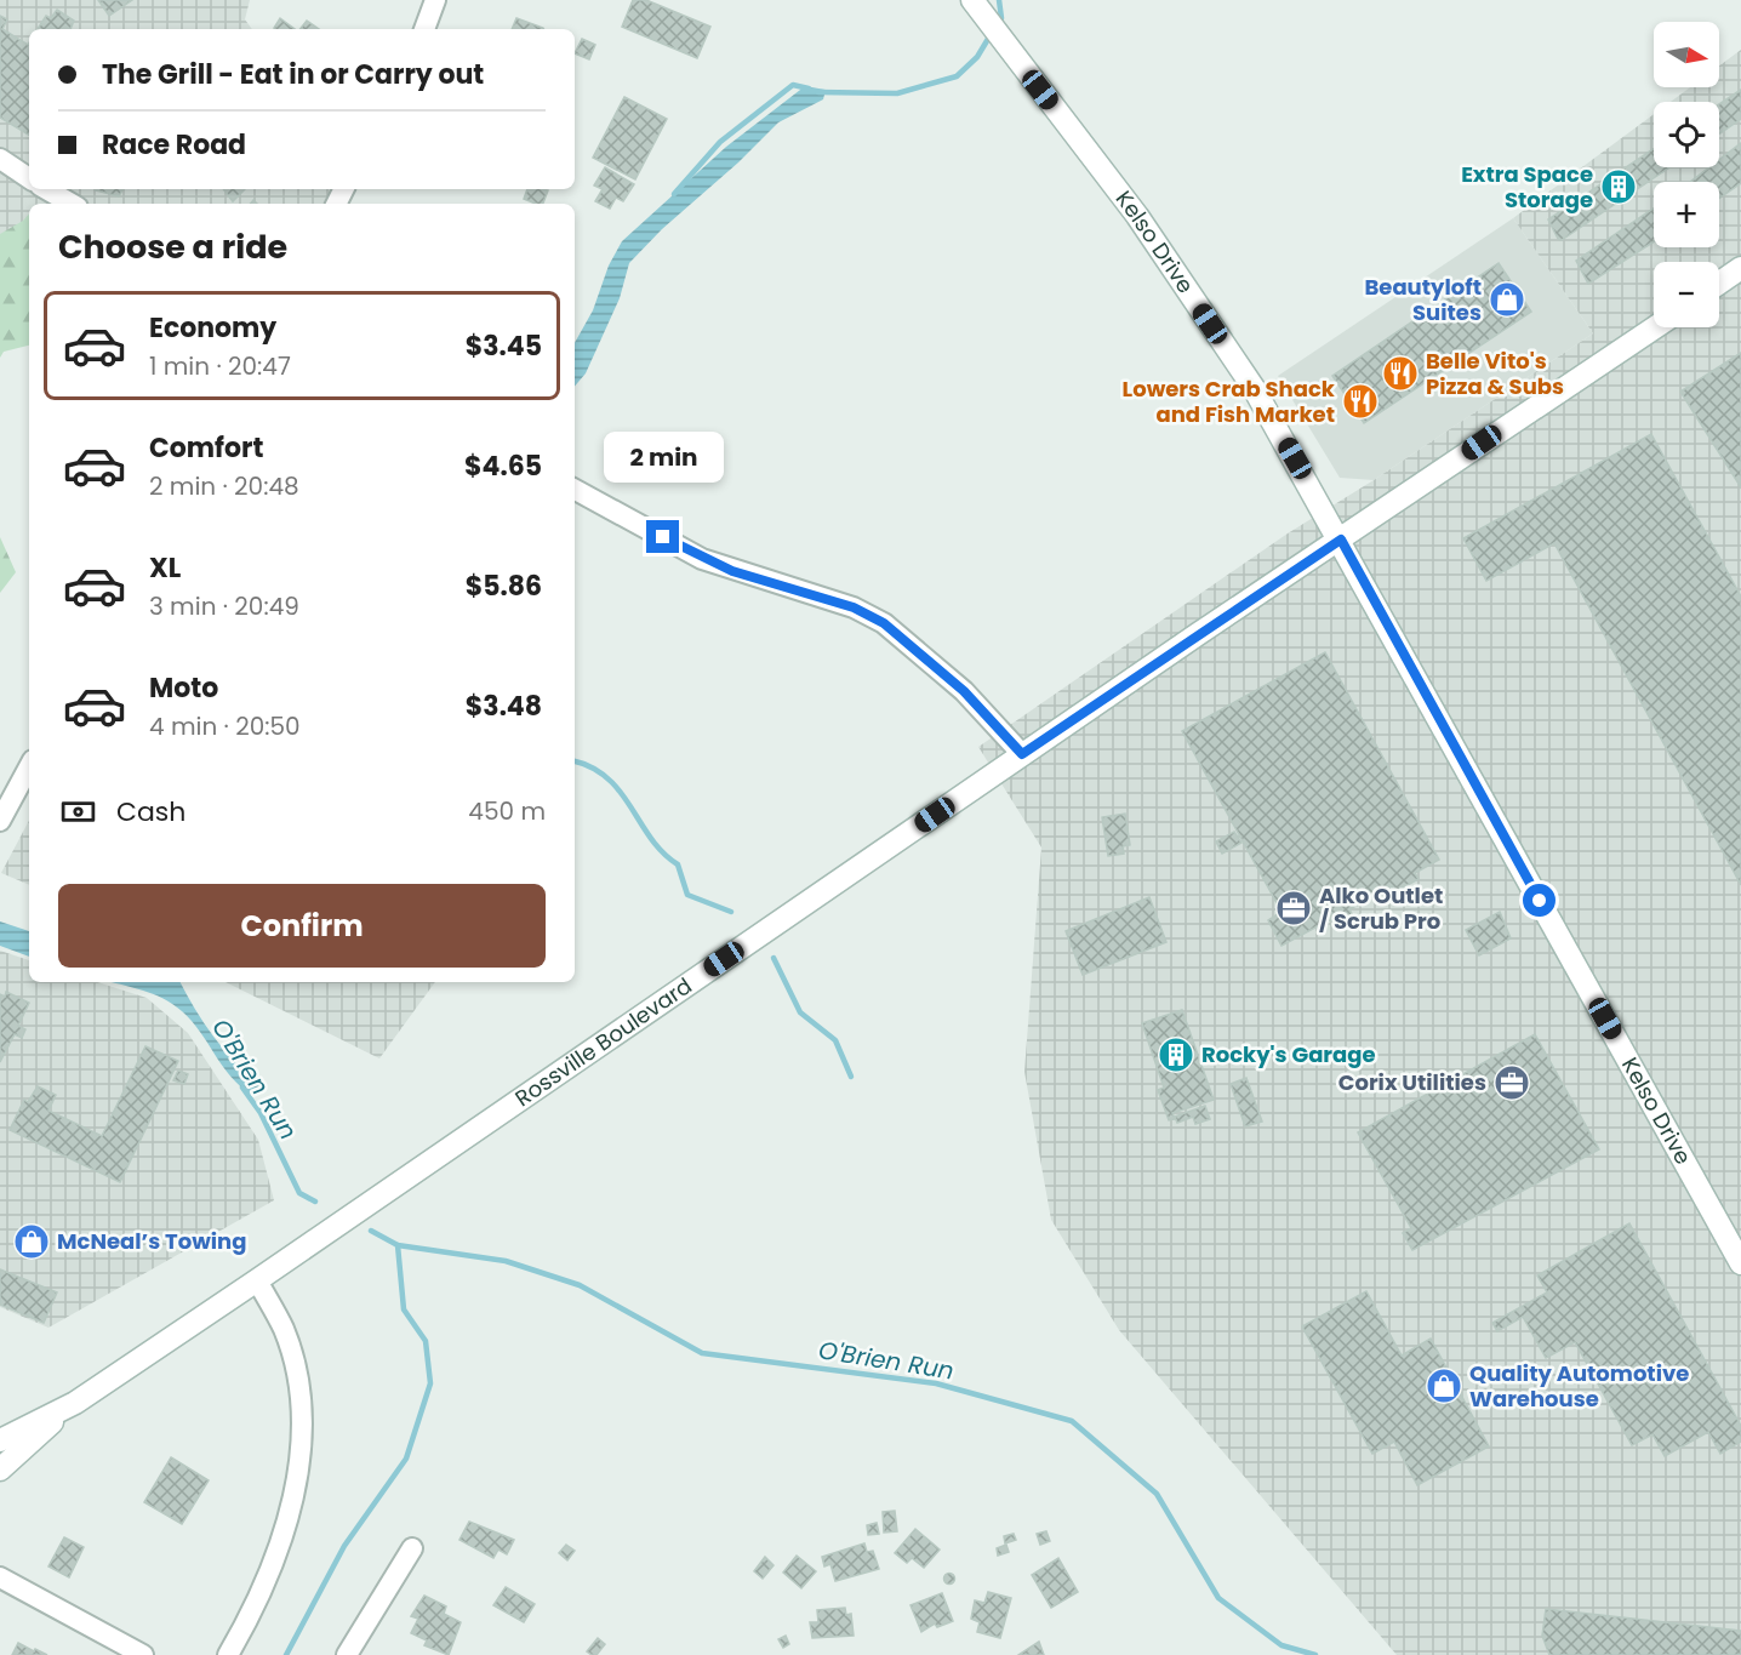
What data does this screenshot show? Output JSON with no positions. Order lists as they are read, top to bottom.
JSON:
{
  "streets": {
    "main road": ["Kelso Drive", "Rossville Boulevard"]
  },
  "crossings": [
    ["Kelso Drive", "Rossville Boulevard"]
  ],
  "water": ["O'Brien Run"],
  "places": {
    "building": ["Extra Space Storage", "Rocky's Garage"],
    "shop": ["Beautyloft Suites", "McNeal’s Towing", "Quality Automotive Warehouse"],
    "restaurant": ["Belle Vito's Pizza & Subs", "Lowers Crab Shack and Fish Market"],
    "office": ["Alko Outlet / Scrub Pro", "Corix Utilities"]
  },
  "north": "right",
  "page": {
    "map_buttons": ["+", "−"],
    "banner": ["The Grill - Eat in or Carry out", "Race Road"],
    "heading": "Choose a ride",
    "list": [
      {
        "name": "Economy",
        "note": "1 min · 20:47",
        "value": "$3.45"
      },
      {
        "name": "Comfort",
        "note": "2 min · 20:48",
        "value": "$4.65"
      },
      {
        "name": "XL",
        "note": "3 min · 20:49",
        "value": "$5.86"
      },
      {
        "name": "Moto",
        "note": "4 min · 20:50",
        "value": "$3.48"
      }
    ],
    "bubble": "2 min",
    "pay": ["Cash", "450 m"],
    "buttons": "Confirm"
  }
}
